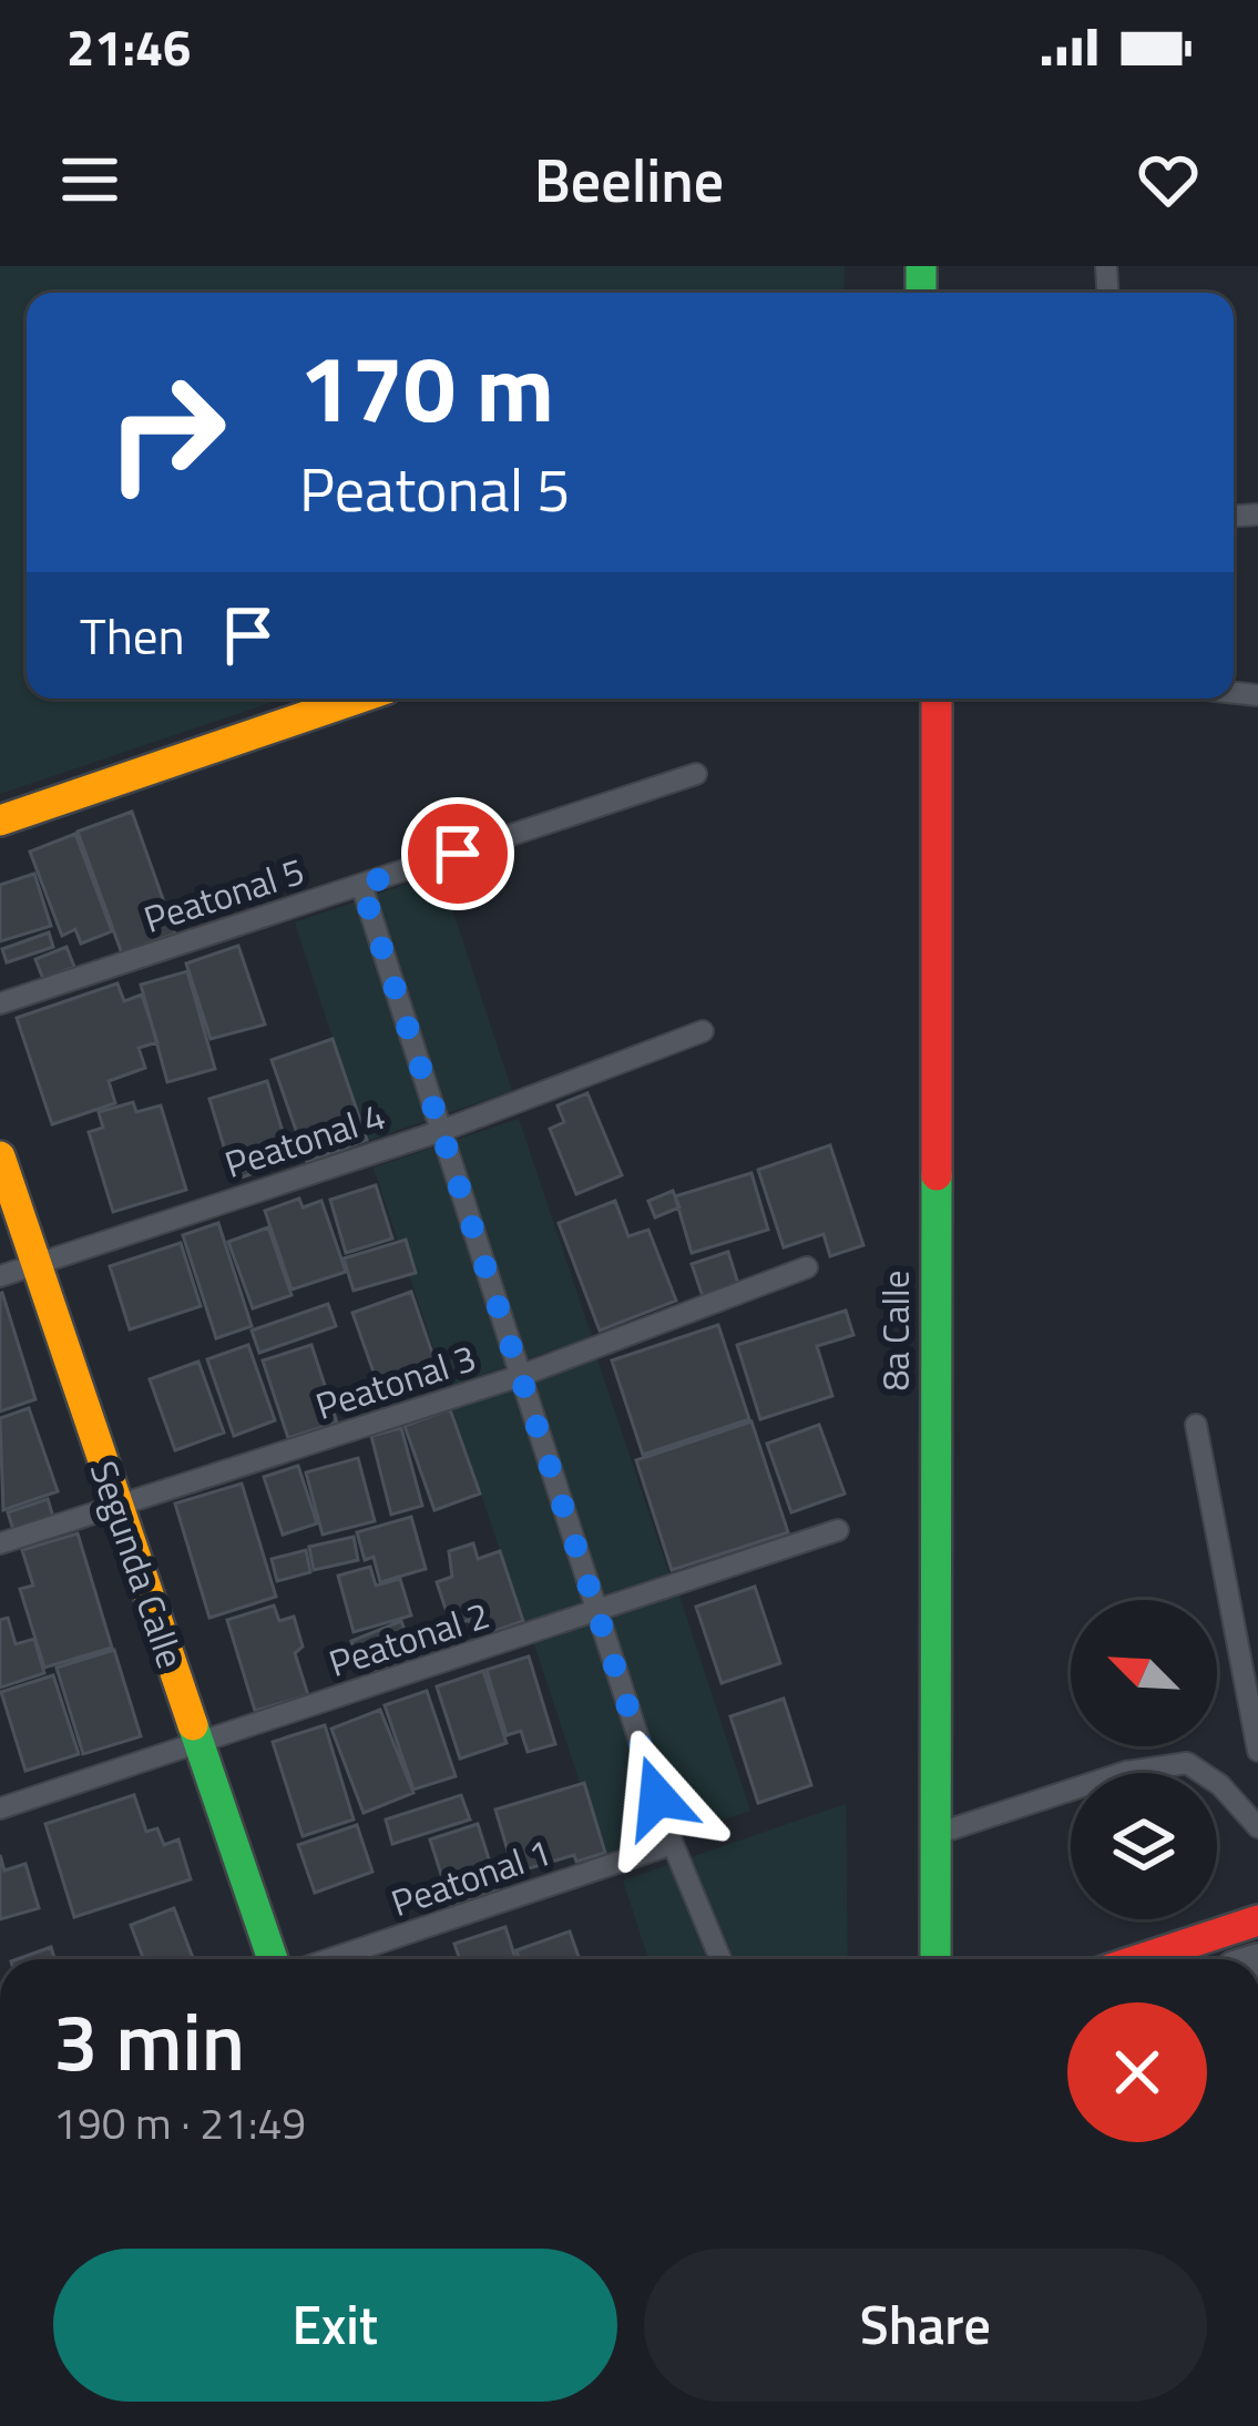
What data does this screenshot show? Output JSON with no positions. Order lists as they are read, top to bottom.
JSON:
{
  "streets": {
    "street": ["8a Calle", "Segunda Calle"],
    "lane": [
      "Peatonal 5",
      "Peatonal 4",
      "Peatonal 3",
      "Peatonal 2",
      "Peatonal 1"
    ]
  },
  "crossings": [
    ["Peatonal 4", "Segunda Calle"],
    ["Peatonal 3", "Segunda Calle"],
    ["Segunda Calle", "Peatonal 2"]
  ],
  "north": "top left",
  "page": {
    "status": "21:46",
    "header": "Beeline",
    "turn": ["170 m", "Peatonal 5"],
    "then": "Then",
    "heading": ["3 min", "190 m · 21:49"],
    "buttons": ["Exit", "Share"]
  }
}
